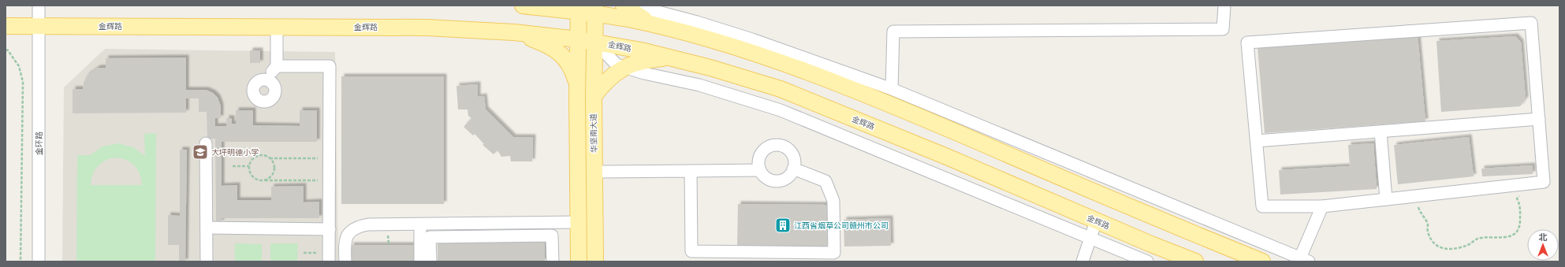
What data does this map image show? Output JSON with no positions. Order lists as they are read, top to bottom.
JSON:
{
  "streets": {
    "main road": ["金辉路", "华坚南大道"],
    "street": ["金环路"]
  },
  "crossings": [
    ["金辉路", "华坚南大道"],
    ["金辉路", "金环路"]
  ],
  "places": {
    "school or university": ["大坪明德小学"],
    "building": ["江西省烟草公司赣州市公司"]
  },
  "north": "top"
}
